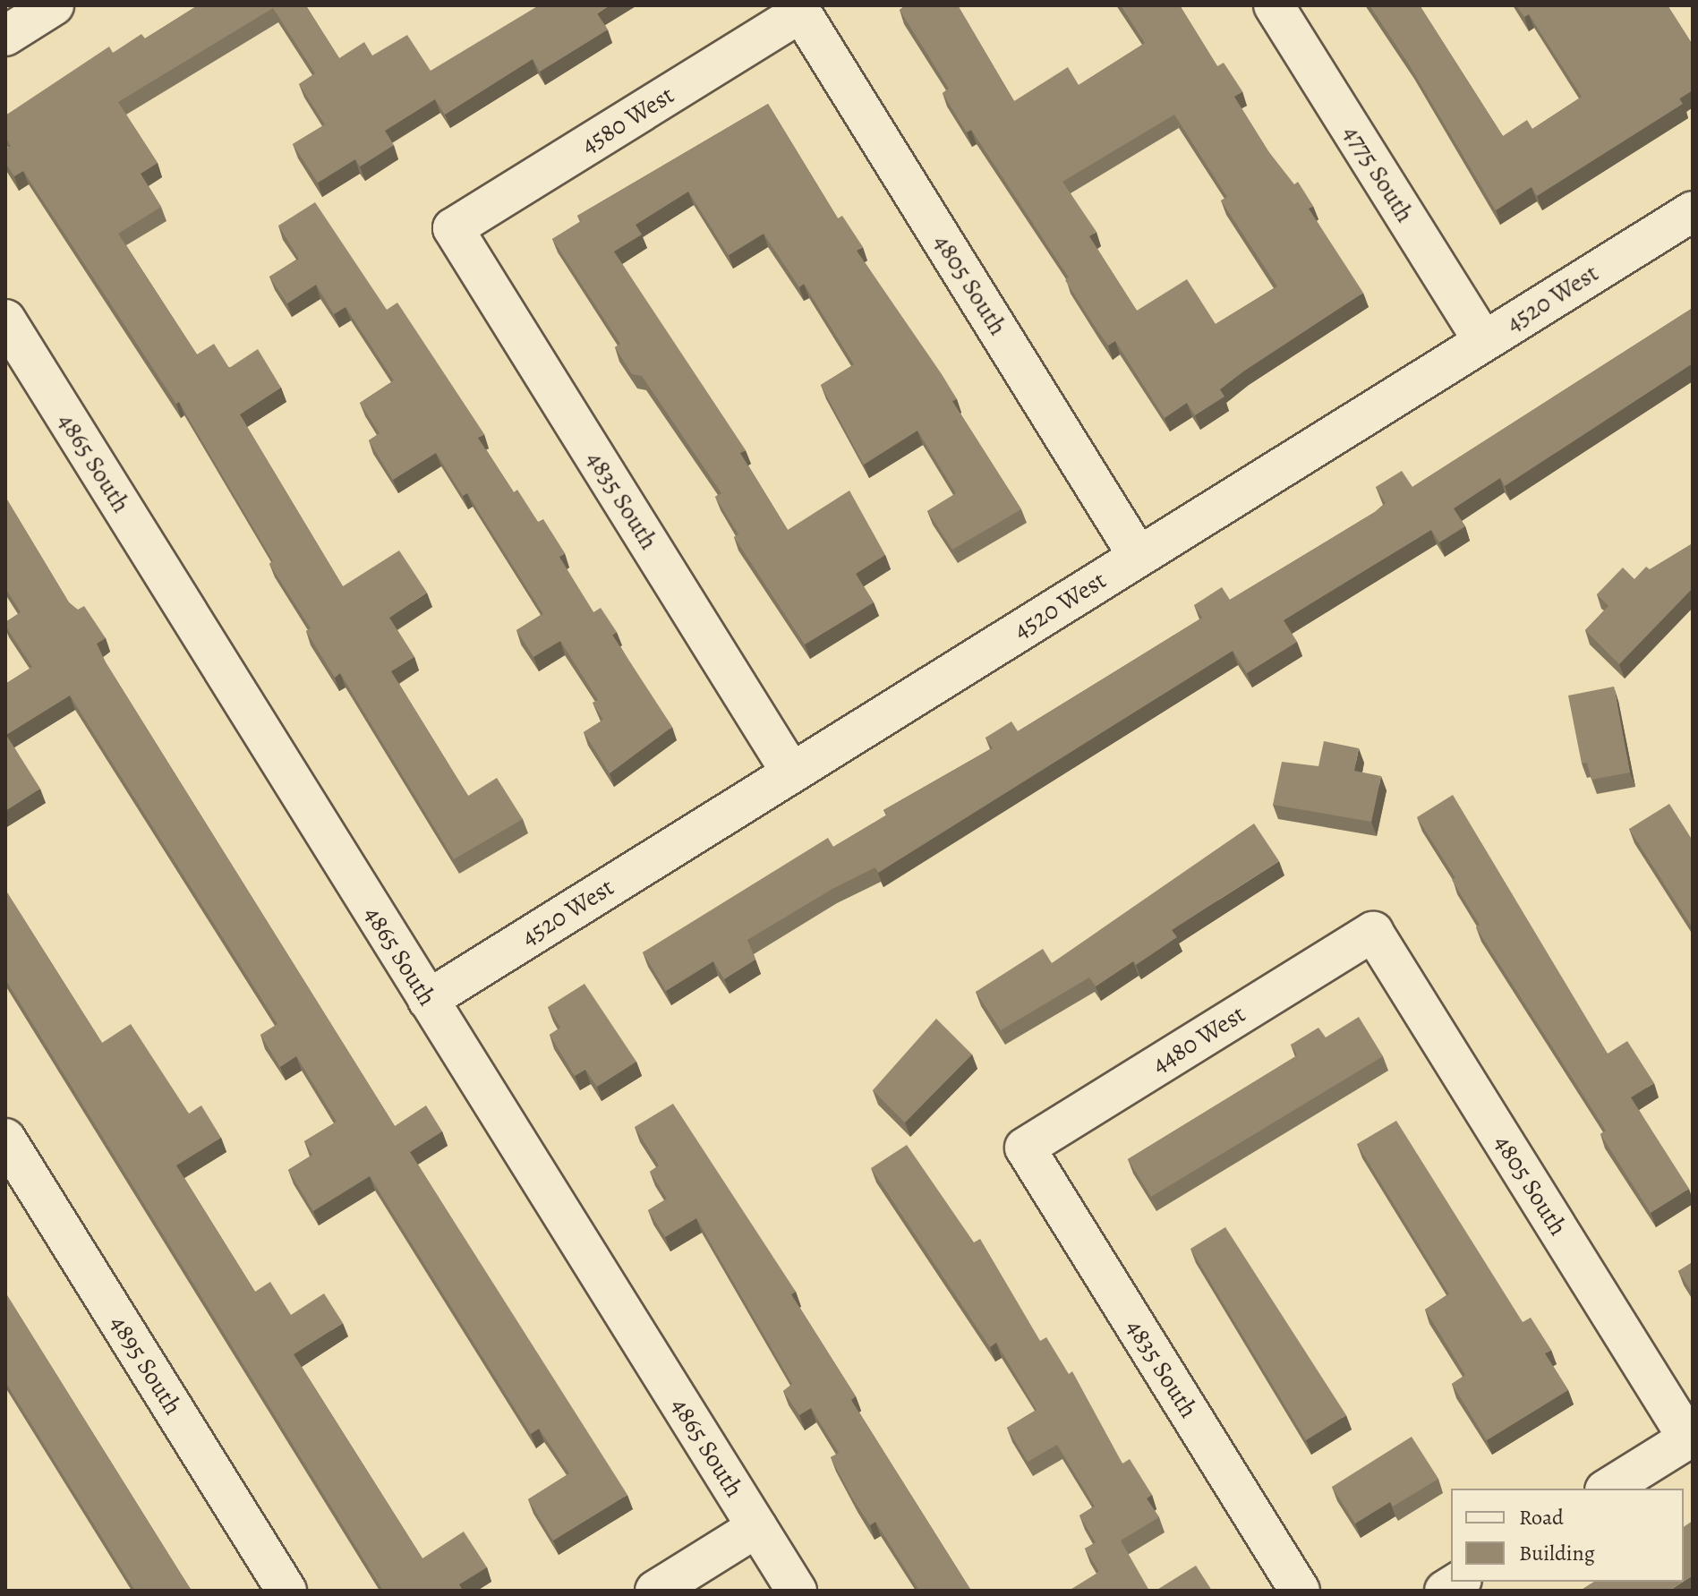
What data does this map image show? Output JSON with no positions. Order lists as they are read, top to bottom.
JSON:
{
  "streets": {
    "street": [
      "4580 West",
      "4775 South",
      "4805 South",
      "4520 West",
      "4865 South",
      "4835 South",
      "4480 West",
      "4895 South"
    ]
  },
  "crossings": [
    ["4580 West", "4805 South"],
    ["4580 West", "4835 South"],
    ["4775 South", "4520 West"],
    ["4805 South", "4520 West"],
    ["4805 South", "4480 West"],
    ["4520 West", "4865 South"],
    ["4520 West", "4835 South"],
    ["4835 South", "4480 West"]
  ],
  "legend": ["Road", "Building"]
}
